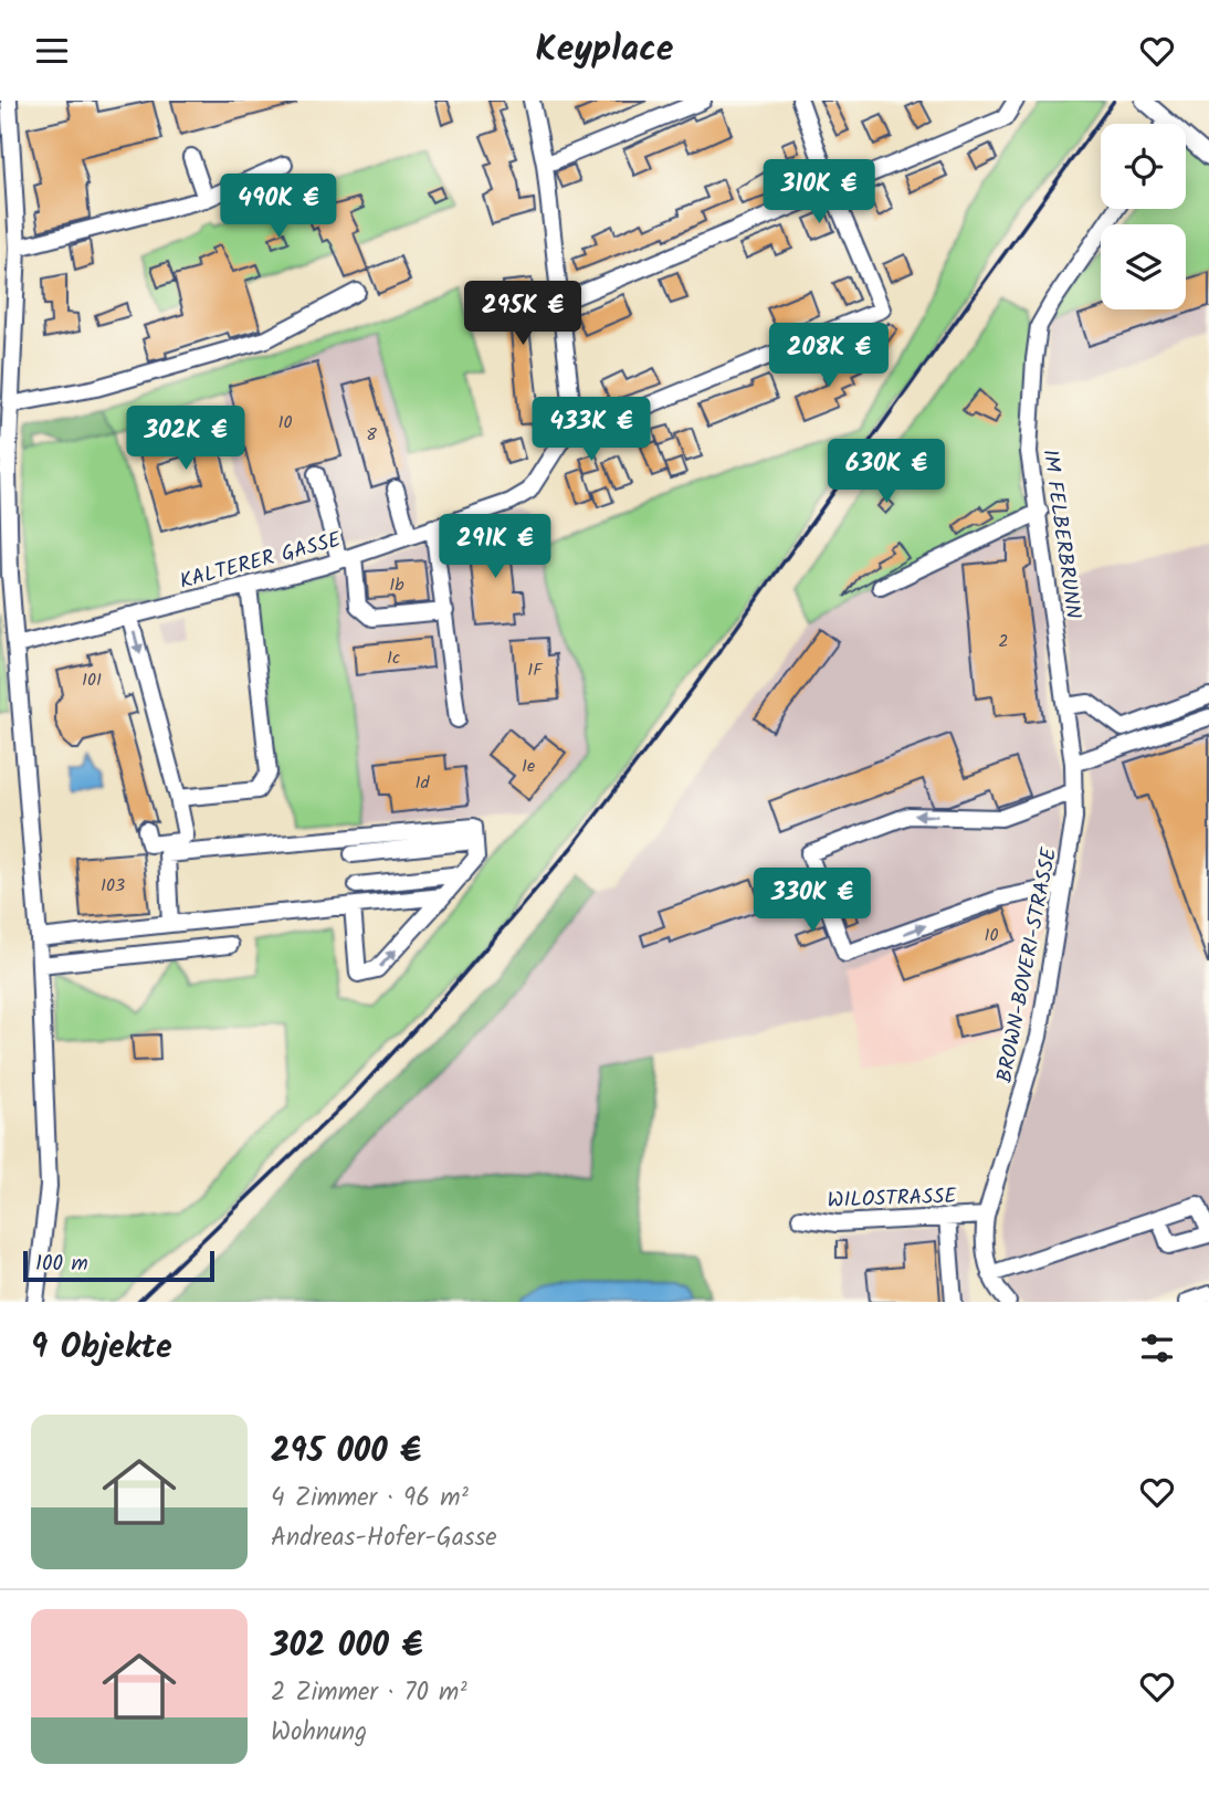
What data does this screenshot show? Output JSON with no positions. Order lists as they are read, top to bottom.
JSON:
{
  "streets": {
    "street": [
      "IM FELBERBRUNN",
      "KALTERER GASSE",
      "BROWN-BOVERI-STRASSE",
      "WILOSTRASSE"
    ]
  },
  "crossings": [
    ["IM FELBERBRUNN", "BROWN-BOVERI-STRASSE"],
    ["BROWN-BOVERI-STRASSE", "WILOSTRASSE"]
  ],
  "house_numbers": [
    "10",
    "8",
    "1b",
    "2",
    "1c",
    "1F",
    "101",
    "1e",
    "1d",
    "103",
    "10"
  ],
  "scale_bar": "100 m",
  "page": {
    "header": "Keyplace",
    "price": [
      "310K €",
      "490K €",
      "295K €",
      "208K €",
      "433K €",
      "302K €",
      "630K €",
      "291K €",
      "330K €"
    ],
    "scale": "100 m",
    "heading": "9 Objekte",
    "list": [
      {
        "name": "295 000 €",
        "note": "4 Zimmer · 96 m² · Andreas-Hofer-Gasse"
      },
      {
        "name": "302 000 €",
        "note": "2 Zimmer · 70 m² · Wohnung"
      }
    ]
  }
}
